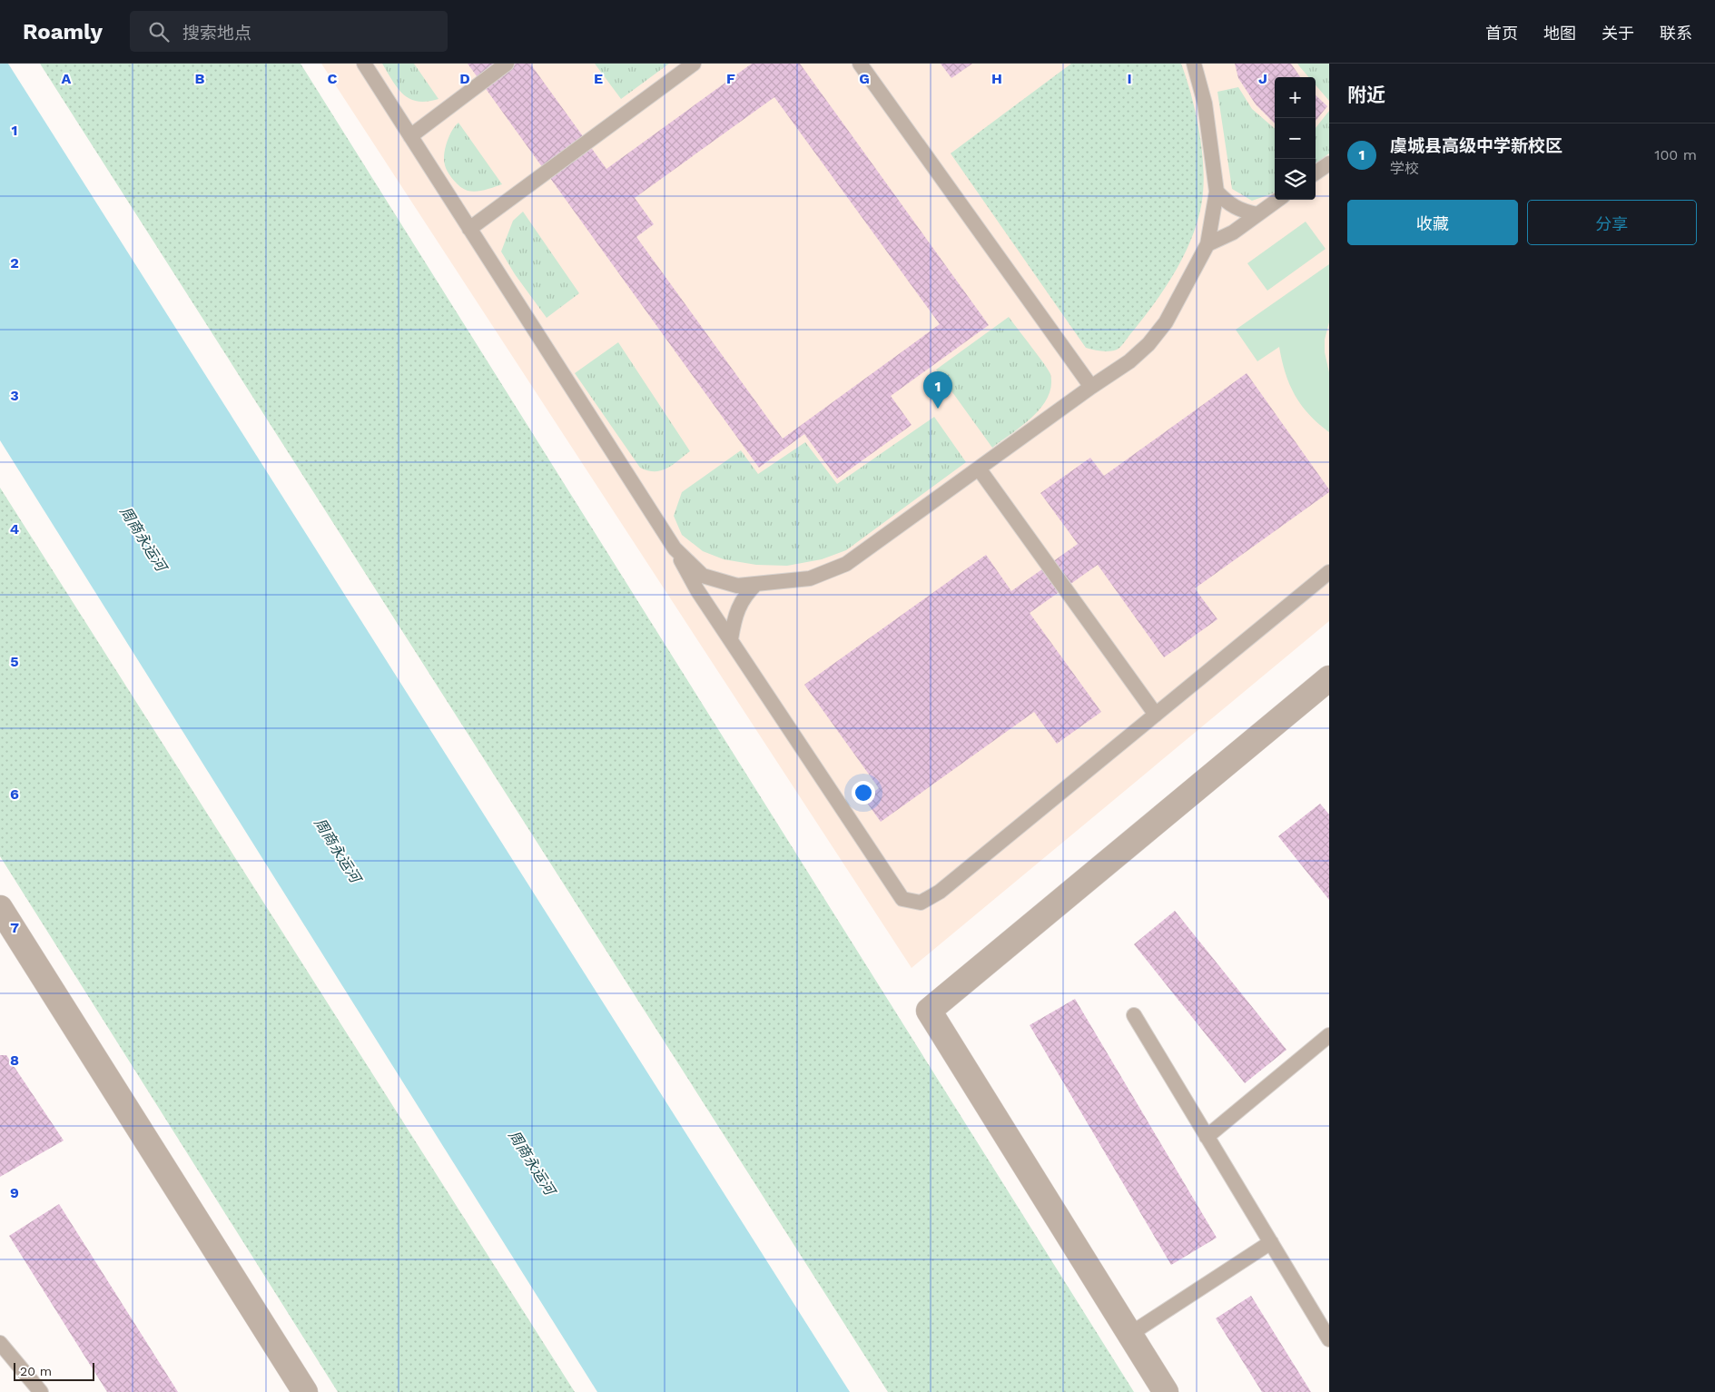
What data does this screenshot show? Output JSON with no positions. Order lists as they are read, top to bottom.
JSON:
{
  "water": ["周商永运河"],
  "scale_bar": "20 m",
  "page": {
    "header": "Roamly",
    "search": "搜索地点",
    "nav": [
      "首页",
      "地图",
      "关于",
      "联系"
    ],
    "heading": "附近",
    "map_buttons": ["+", "−"],
    "list": [
      {
        "mark": "1",
        "name": "虞城县高级中学新校区",
        "note": "学校",
        "value": "100 m"
      }
    ],
    "buttons": ["收藏", "分享"],
    "pins": "1",
    "scale": "20 m"
  },
  "grid": {
    "columns": [
      "A",
      "B",
      "C",
      "D",
      "E",
      "F",
      "G",
      "H",
      "I",
      "J"
    ],
    "rows": [
      "1",
      "2",
      "3",
      "4",
      "5",
      "6",
      "7",
      "8",
      "9"
    ]
  }
}
